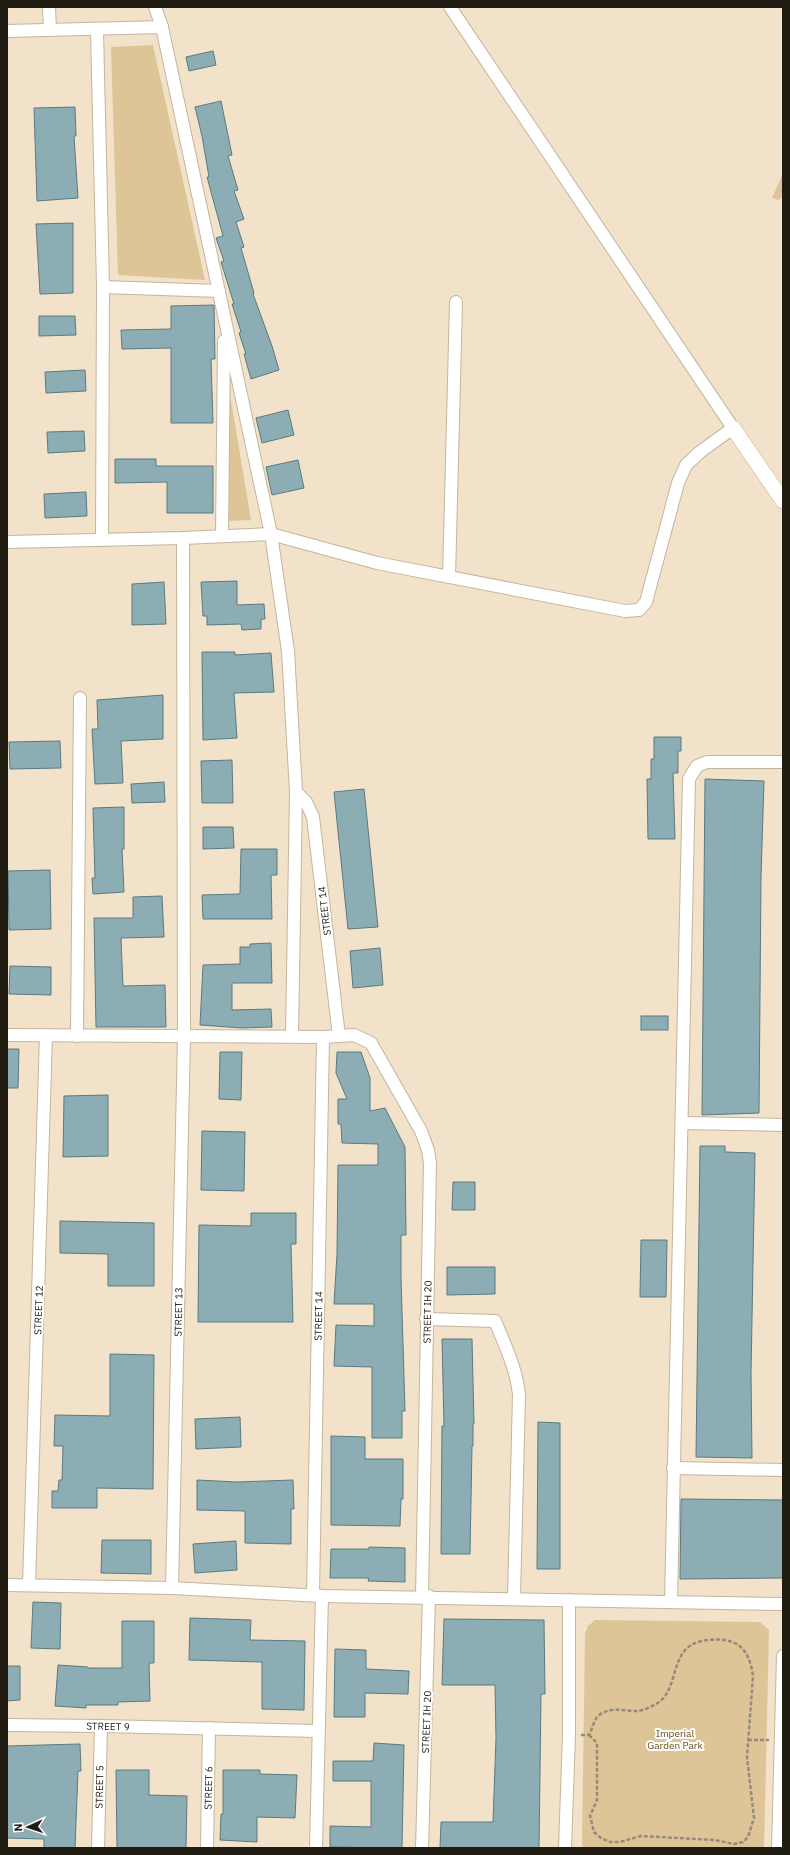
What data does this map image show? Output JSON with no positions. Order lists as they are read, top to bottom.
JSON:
{
  "streets": {
    "street": [
      "STREET 14",
      "STREET 12",
      "STREET 13",
      "STREET IH 20",
      "STREET 9",
      "STREET 5",
      "STREET 6"
    ]
  },
  "crossings": [
    ["STREET 14", "STREET IH 20"],
    ["STREET 14", "STREET 9"],
    ["STREET 9", "STREET 5"],
    ["STREET 9", "STREET 6"]
  ],
  "parks": ["Imperial Garden Park"],
  "north": "left"
}
